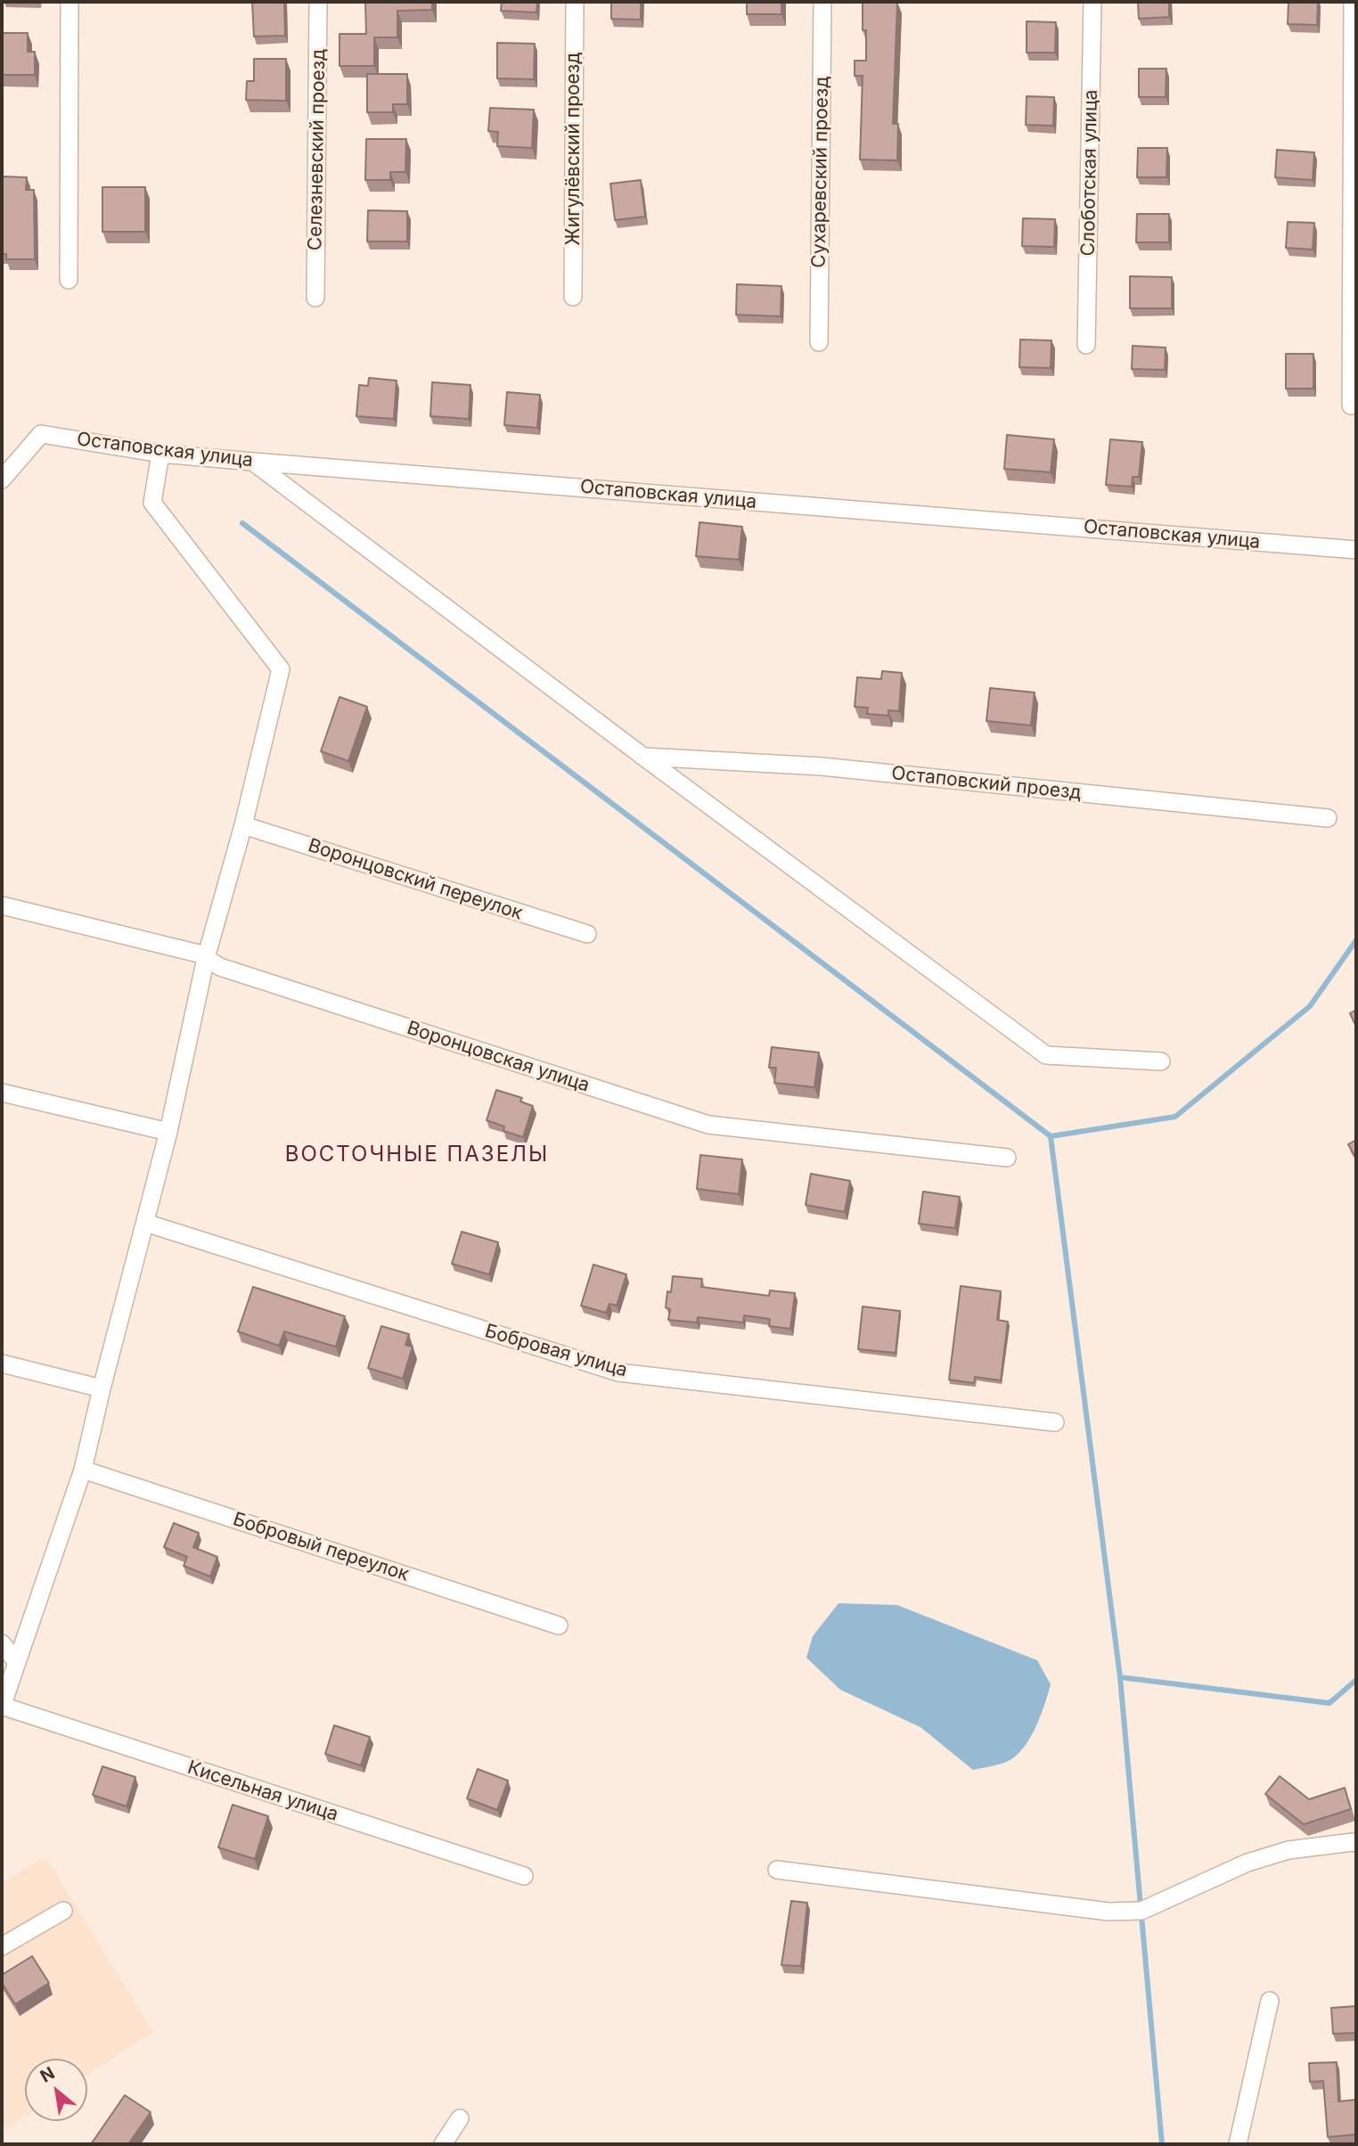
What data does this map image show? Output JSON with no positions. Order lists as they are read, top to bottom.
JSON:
{
  "streets": {
    "street": [
      "Жигулёвский проезд",
      "Селезневский проезд",
      "Сухаревский проезд",
      "Слоботская улица",
      "Остаповская улица",
      "Остаповский проезд",
      "Воронцовский переулок",
      "Воронцовская улица",
      "Бобровая улица",
      "Бобровый переулок",
      "Кисельная улица"
    ]
  },
  "districts": ["ВОСТОЧНЫЕ ПАЗЕЛЫ"],
  "north": "top left"
}
